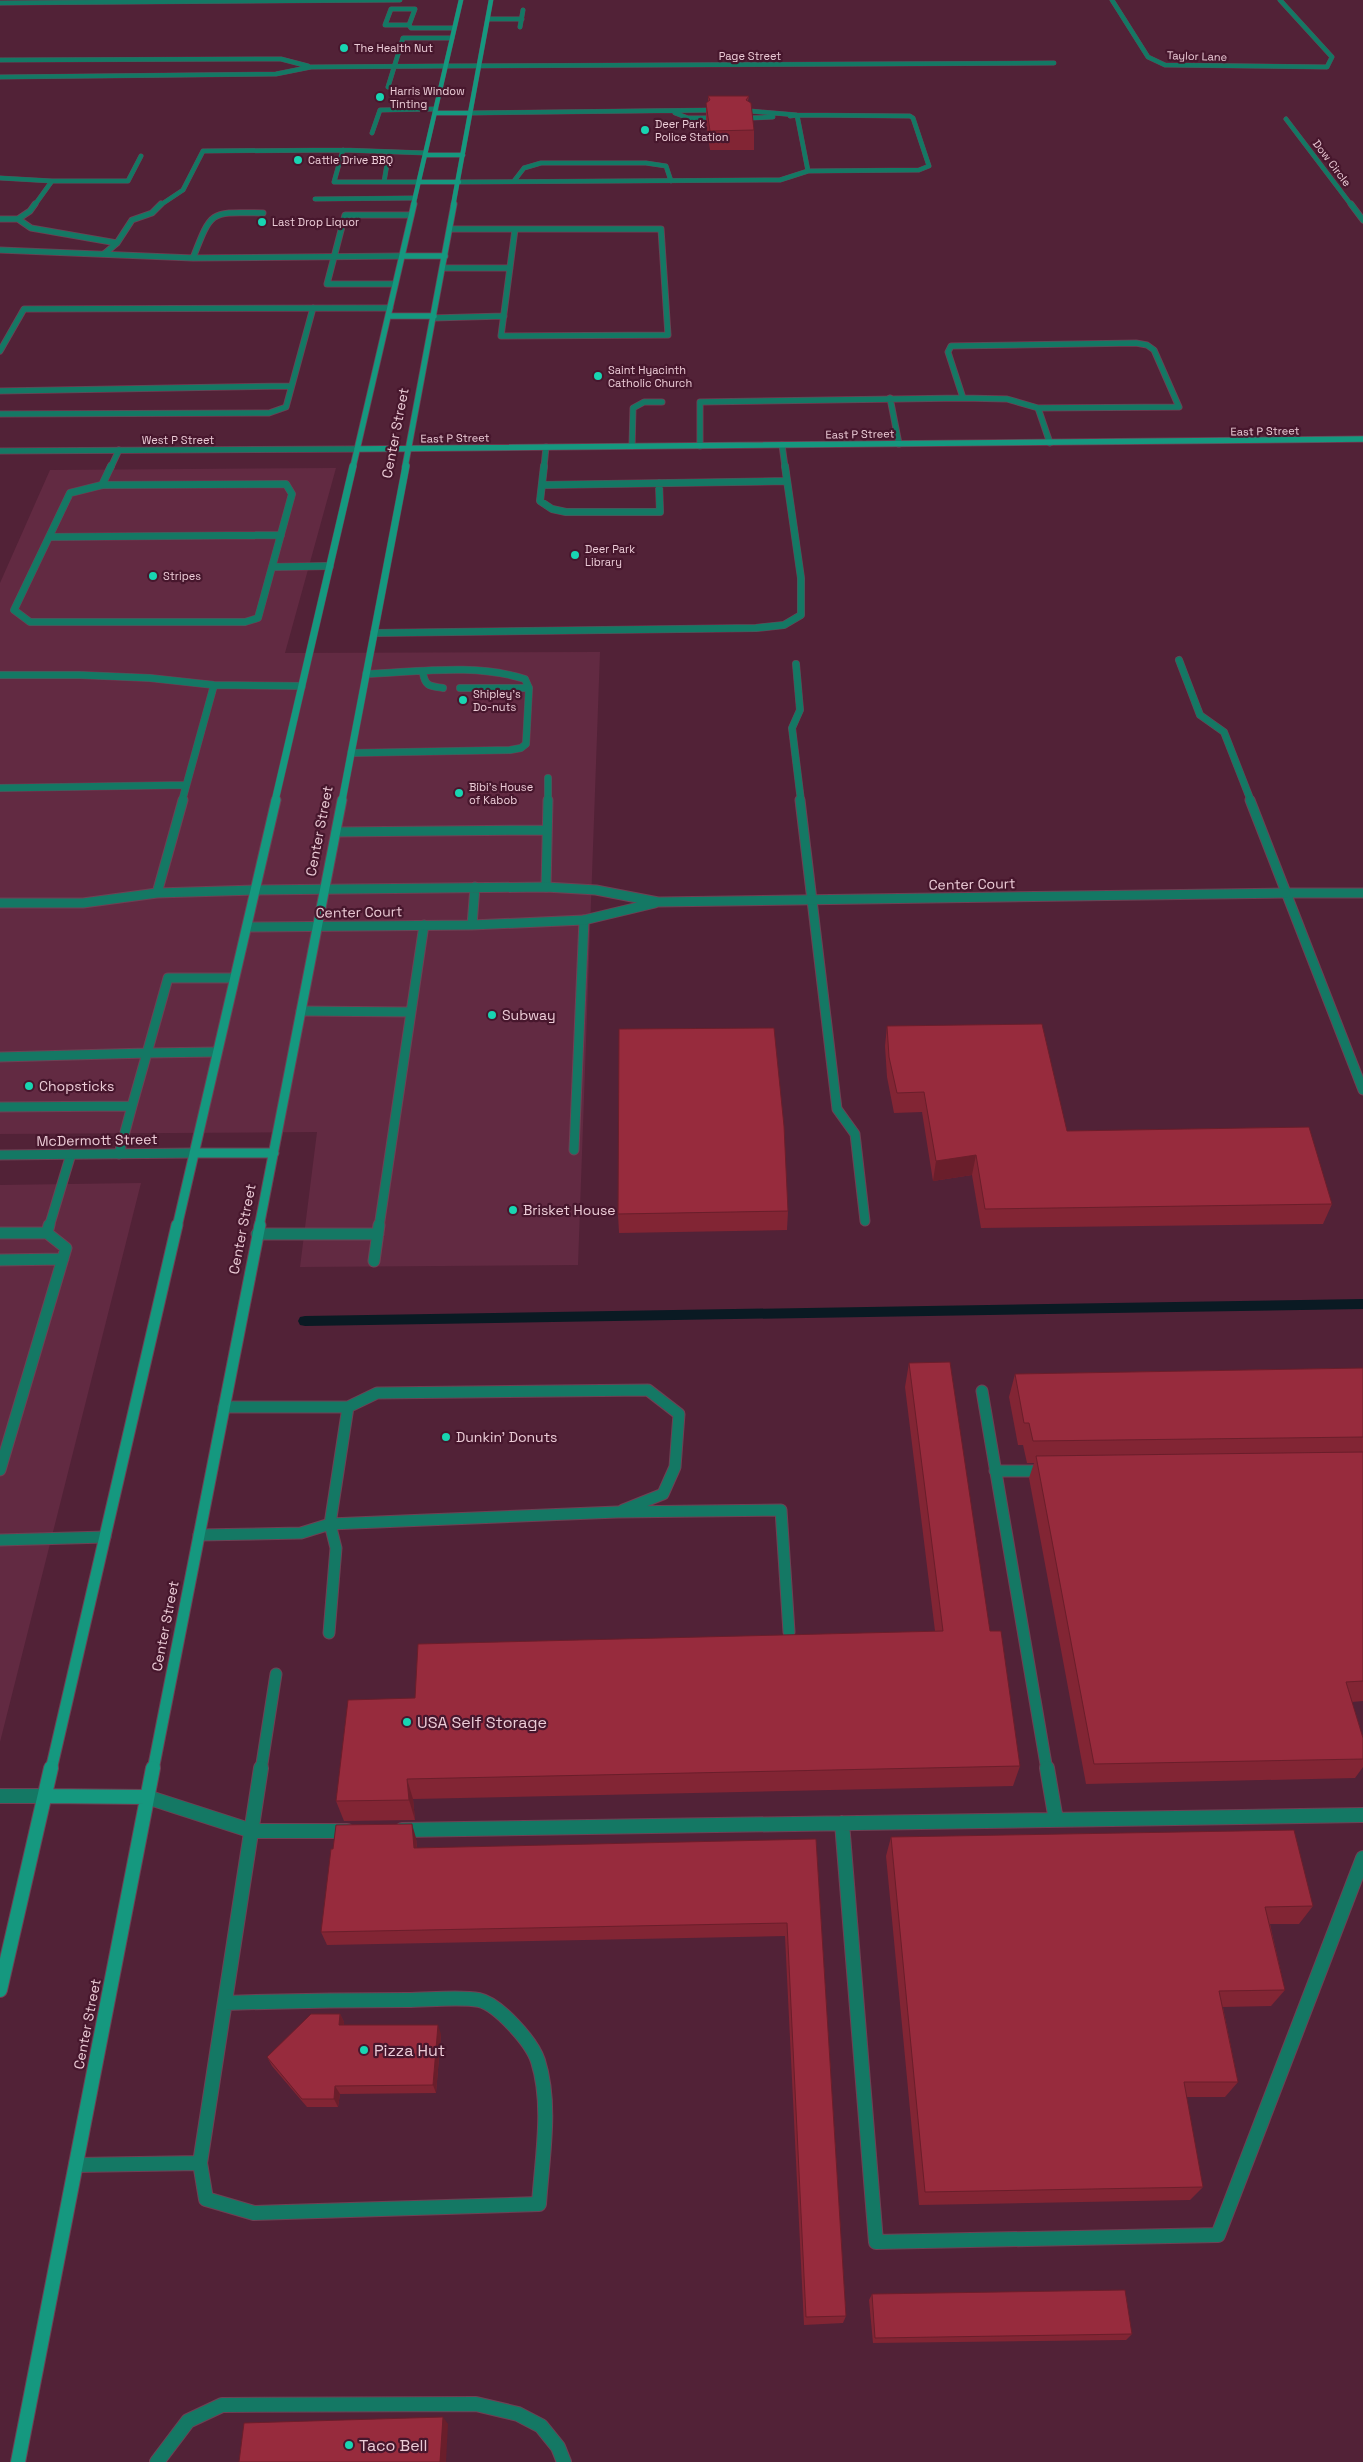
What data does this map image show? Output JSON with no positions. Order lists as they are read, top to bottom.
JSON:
{
  "streets": {
    "main road": ["East P Street", "Center Street"],
    "street": [
      "Page Street",
      "Taylor Lane",
      "Dow Circle",
      "West P Street",
      "Center Court",
      "McDermott Street"
    ]
  },
  "crossings": [
    ["Page Street", "Center Street"],
    ["East P Street", "Center Street"],
    ["East P Street", "West P Street"],
    ["Center Street", "Center Court"]
  ],
  "places": [
    "The Health Nut",
    "Harris Window Tinting",
    "Deer Park Police Station",
    "Cattle Drive BBQ",
    "Last Drop Liquor",
    "Saint Hyacinth Catholic Church",
    "Deer Park Library",
    "Stripes",
    "Shipley's Do-nuts",
    "Bibi's House of Kabob",
    "Subway",
    "Chopsticks",
    "Brisket House",
    "Dunkin' Donuts",
    "USA Self Storage",
    "Pizza Hut",
    "Taco Bell"
  ]
}
